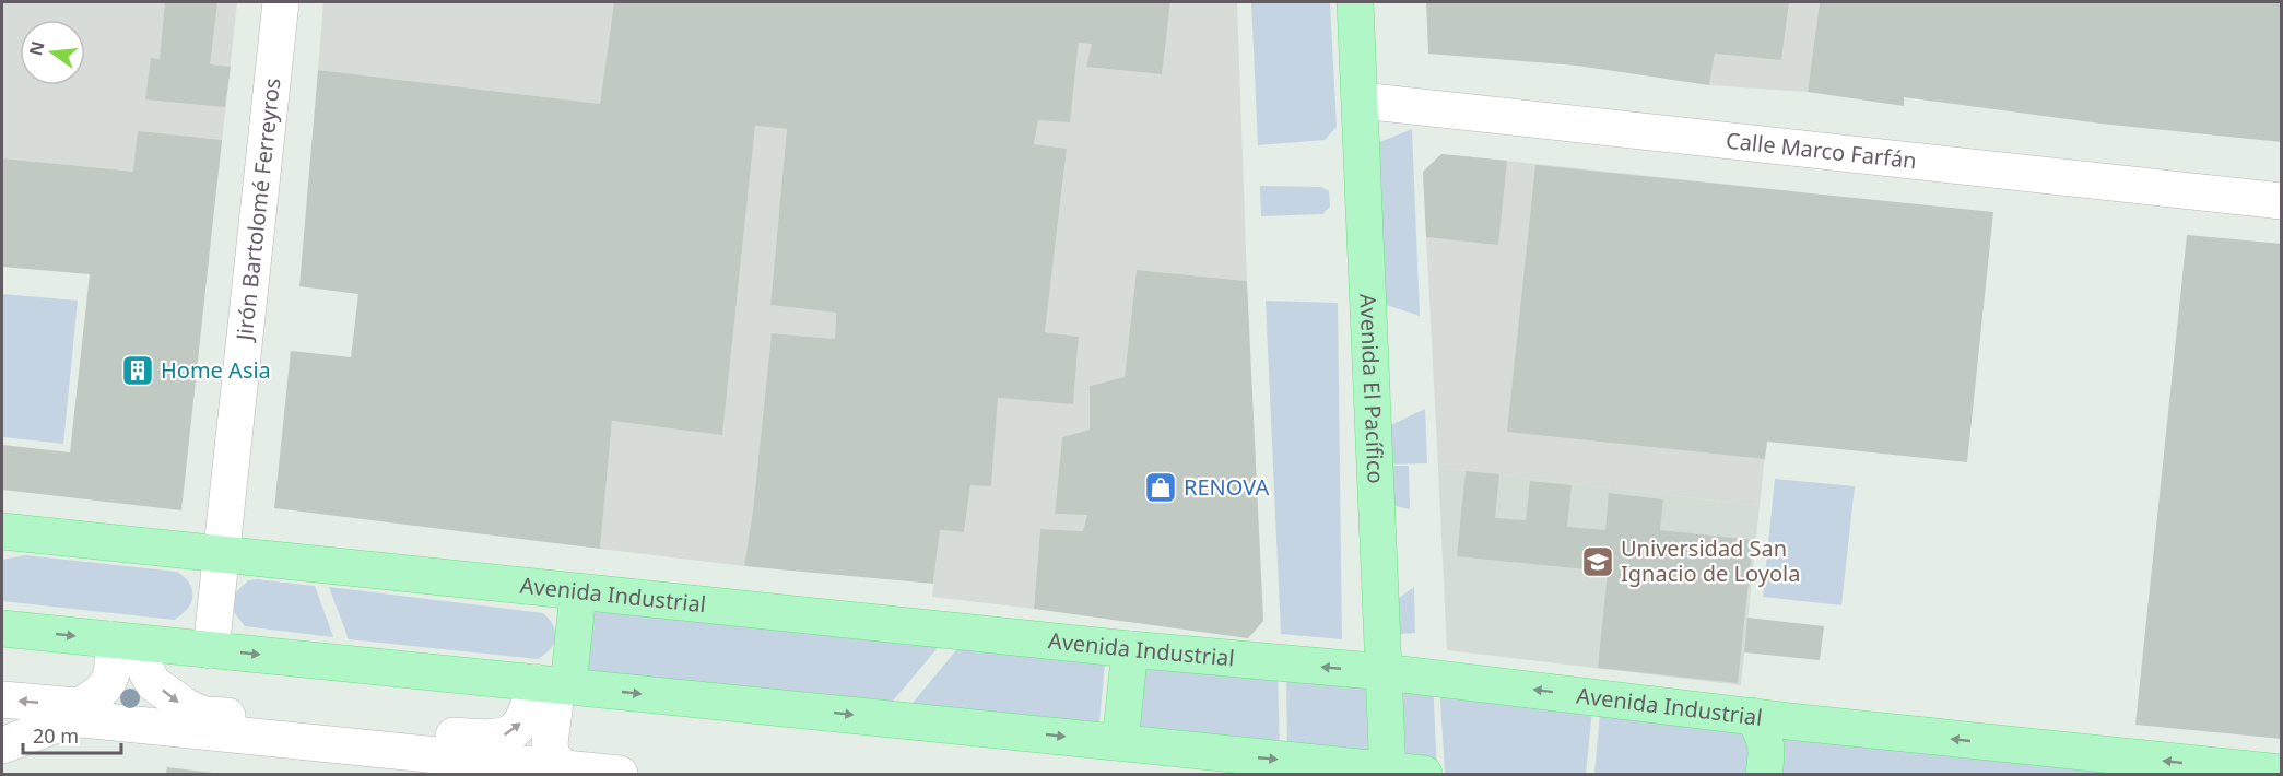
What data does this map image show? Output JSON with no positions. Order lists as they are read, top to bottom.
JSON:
{
  "streets": {
    "main road": ["Avenida El Pacífico", "Avenida Industrial"],
    "street": ["Calle Marco Farfán", "Jirón Bartolomé Ferreyros"]
  },
  "crossings": [
    ["Calle Marco Farfán", "Avenida El Pacífico"],
    ["Jirón Bartolomé Ferreyros", "Avenida Industrial"],
    ["Avenida El Pacífico", "Avenida Industrial"]
  ],
  "one_way": ["Avenida Industrial"],
  "places": {
    "building": ["Home Asia"],
    "shop": ["RENOVA"],
    "school or university": ["Universidad San Ignacio de Loyola"]
  },
  "scale_bar": "20 m",
  "north": "left"
}
